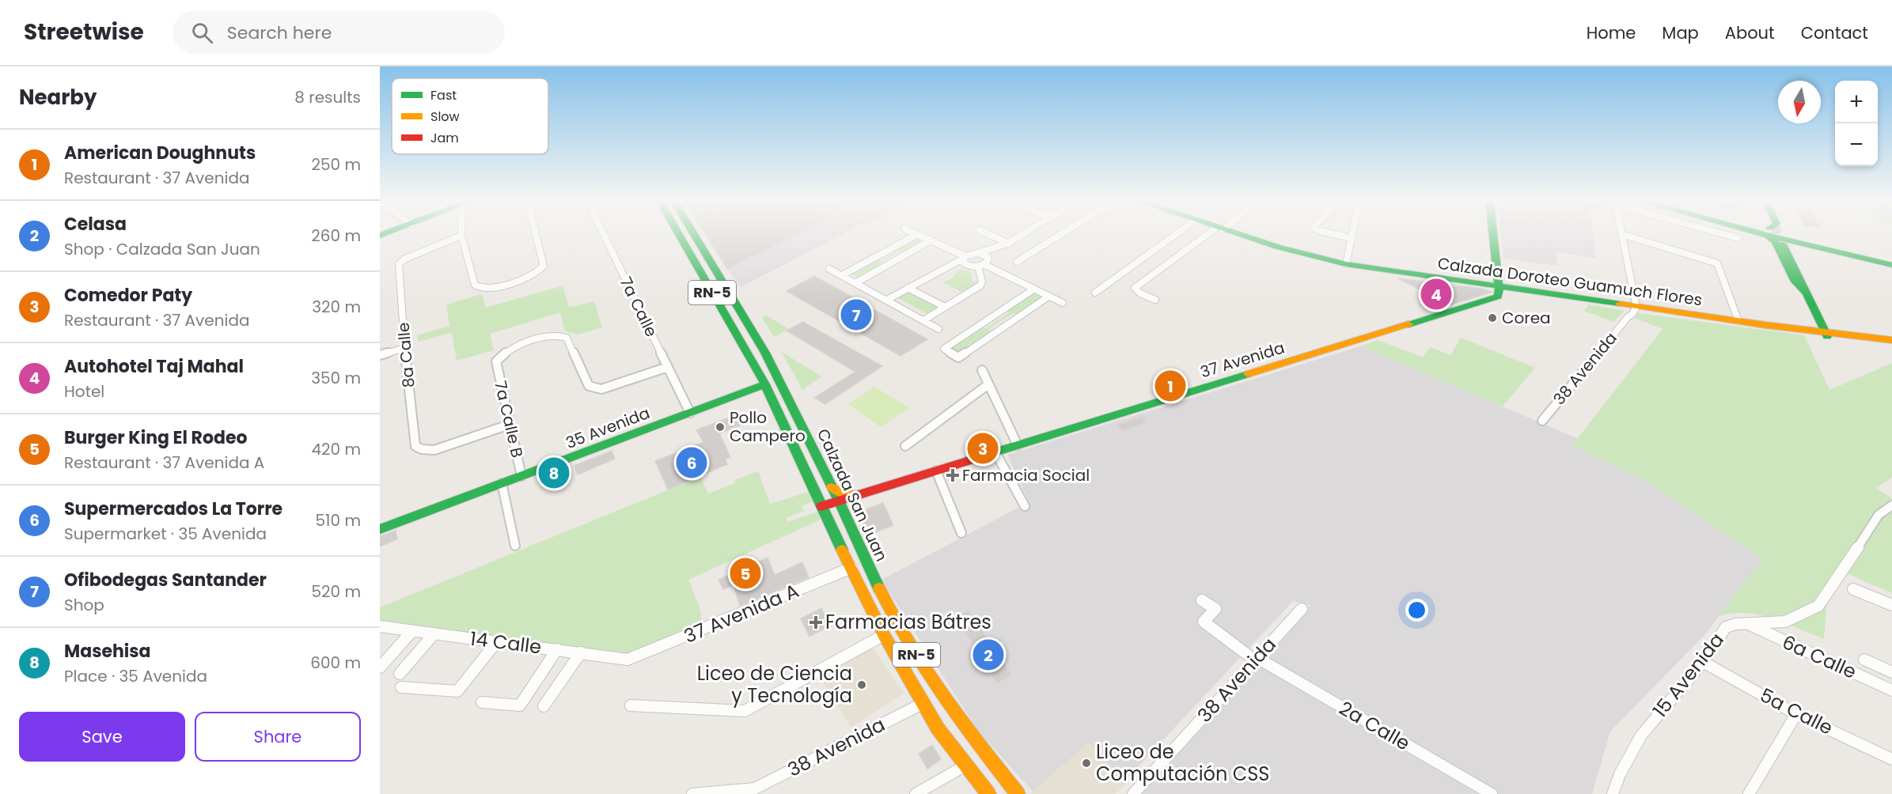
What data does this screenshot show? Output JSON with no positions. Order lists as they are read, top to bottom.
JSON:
{
  "streets": {
    "main road": [
      "Calzada Doroteo Guamuch Flores",
      "RN-5",
      "37 Avenida",
      "35 Avenida",
      "Calzada San Juan"
    ],
    "street": [
      "7a Calle",
      "8a Calle",
      "38 Avenida",
      "7a Calle B",
      "37 Avenida A",
      "14 Calle",
      "6a Calle",
      "15 Avenida",
      "5a Calle",
      "2a Calle"
    ]
  },
  "crossings": [
    ["Calzada Doroteo Guamuch Flores", "37 Avenida"],
    ["Calzada Doroteo Guamuch Flores", "38 Avenida"],
    ["7a Calle", "7a Calle B"],
    ["7a Calle", "35 Avenida"],
    ["8a Calle", "7a Calle B"],
    ["37 Avenida", "Calzada San Juan"],
    ["38 Avenida", "Calzada San Juan"],
    ["38 Avenida", "2a Calle"],
    ["7a Calle B", "35 Avenida"],
    ["35 Avenida", "Calzada San Juan"],
    ["Calzada San Juan", "37 Avenida A"],
    ["37 Avenida A", "14 Calle"],
    ["6a Calle", "15 Avenida"],
    ["15 Avenida", "5a Calle"]
  ],
  "places": {
    "other": [
      "Corea",
      "Pollo Campero",
      "Liceo de Ciencia y Tecnología",
      "Liceo de Computación CSS"
    ],
    "health": ["Farmacia Social", "Farmacias Bátres"]
  },
  "legend": ["Fast", "Slow", "Jam"],
  "north": "bottom",
  "page": {
    "header": "Streetwise",
    "search": "Search here",
    "nav": [
      "Home",
      "Map",
      "About",
      "Contact"
    ],
    "heading": ["Nearby", "8 results"],
    "map_buttons": ["+", "−"],
    "list": [
      {
        "mark": "1",
        "name": "American Doughnuts",
        "note": "Restaurant · 37 Avenida",
        "value": "250 m"
      },
      {
        "mark": "2",
        "name": "Celasa",
        "note": "Shop · Calzada San Juan",
        "value": "260 m"
      },
      {
        "mark": "3",
        "name": "Comedor Paty",
        "note": "Restaurant · 37 Avenida",
        "value": "320 m"
      },
      {
        "mark": "4",
        "name": "Autohotel Taj Mahal",
        "note": "Hotel",
        "value": "350 m"
      },
      {
        "mark": "5",
        "name": "Burger King El Rodeo",
        "note": "Restaurant · 37 Avenida A",
        "value": "420 m"
      },
      {
        "mark": "6",
        "name": "Supermercados La Torre",
        "note": "Supermarket · 35 Avenida",
        "value": "510 m"
      },
      {
        "mark": "7",
        "name": "Ofibodegas Santander",
        "note": "Shop",
        "value": "520 m"
      },
      {
        "mark": "8",
        "name": "Masehisa",
        "note": "Place · 35 Avenida",
        "value": "600 m"
      }
    ],
    "pins": [
      "4",
      "7",
      "1",
      "3",
      "6",
      "8",
      "5",
      "2"
    ],
    "buttons": ["Save", "Share"]
  }
}
